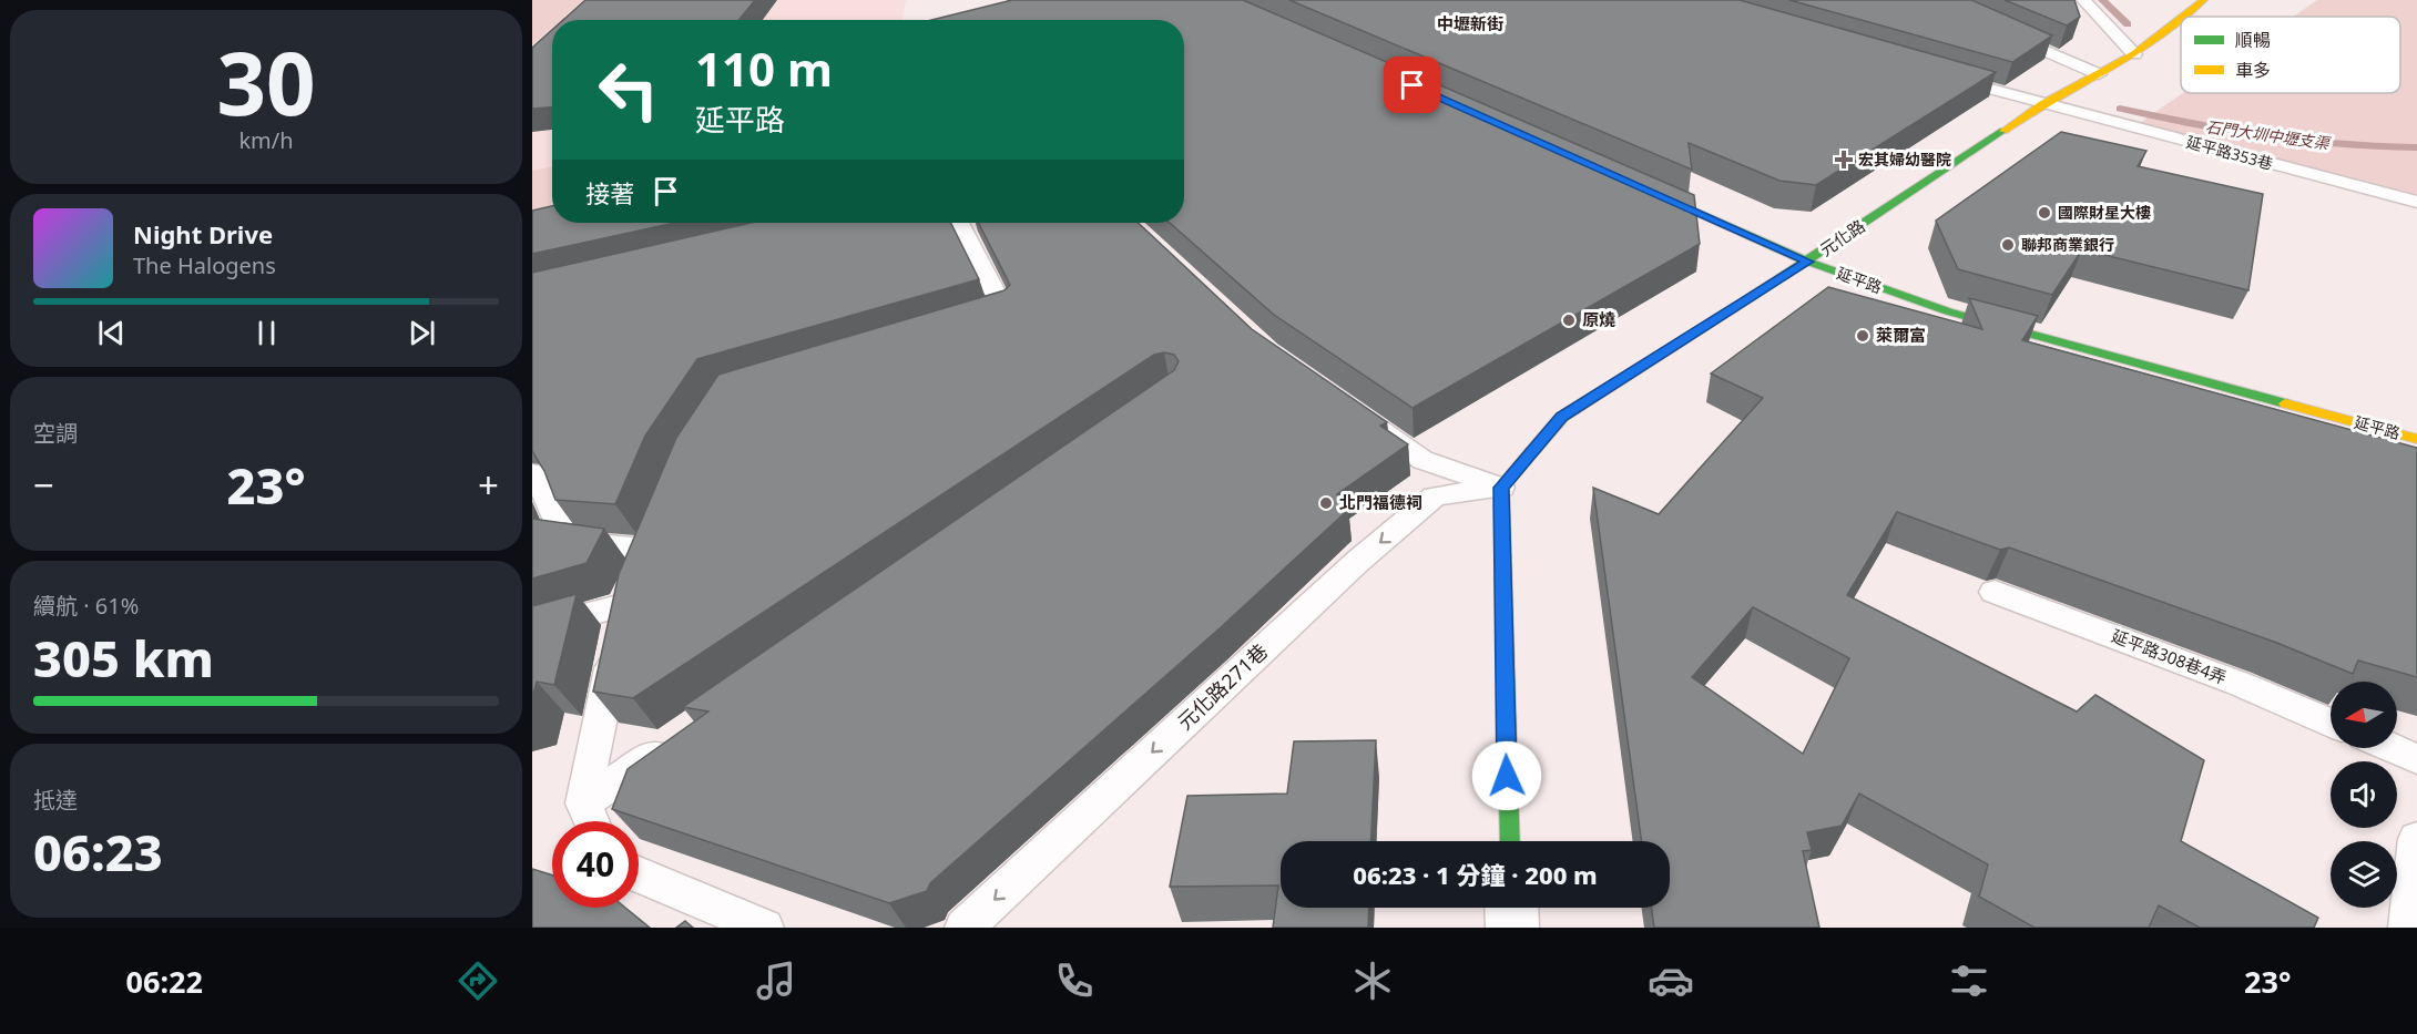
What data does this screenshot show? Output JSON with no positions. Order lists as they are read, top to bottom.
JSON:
{
  "streets": {
    "street": ["元化路", "延平路"],
    "lane": ["延平路353巷", "延平路308巷4弄", "元化路271巷"]
  },
  "crossings": [
    ["延平路353巷", "元化路"],
    ["元化路", "延平路"],
    ["元化路", "元化路271巷"]
  ],
  "one_way": ["元化路271巷"],
  "districts": ["中壢新街"],
  "water": ["石門大圳中壢支渠"],
  "places": {
    "health": ["宏其婦幼醫院"],
    "other": [
      "國際財星大樓",
      "聯邦商業銀行",
      "原燒",
      "萊爾富",
      "北門福德祠"
    ]
  },
  "legend": ["順暢", "車多"],
  "north": "left",
  "page": {
    "tile": [
      ["30", "km/h"],
      "空調",
      ["續航 · 61%", "305 km"],
      ["抵達", "06:23"]
    ],
    "turn": ["110 m", "延平路"],
    "then": "接著",
    "song": ["Night Drive", "The Halogens"],
    "heat": ["−", "23°", "+"],
    "limit": "40",
    "trip": "06:23 · 1 分鐘 · 200 m",
    "tabs": ["06:22", "23°"]
  }
}
